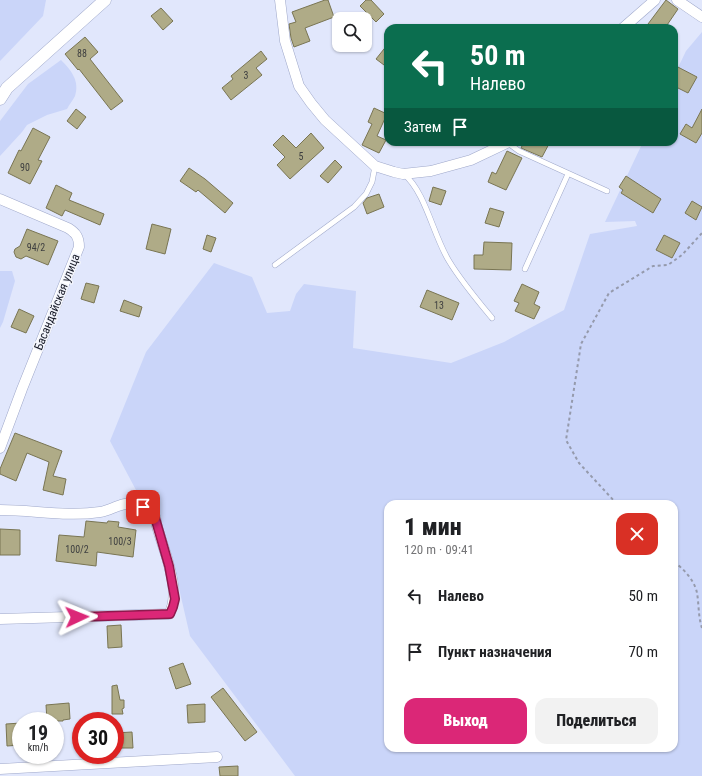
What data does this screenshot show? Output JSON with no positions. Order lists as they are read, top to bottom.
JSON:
{
  "streets": {
    "street": ["Басандайская улица"]
  },
  "house_numbers": [
    "88",
    "3",
    "5",
    "90",
    "94/2",
    "13",
    "100/3",
    "100/2"
  ],
  "page": {
    "turn": ["50 m", "Налево"],
    "then": "Затем",
    "heading": ["1 мин", "120 m · 09:41"],
    "list": [
      {
        "name": "Налево",
        "value": "50 m"
      },
      {
        "name": "Пункт назначения",
        "value": "70 m"
      }
    ],
    "buttons": ["Выход", "Поделиться"],
    "speed": "19 km/h",
    "limit": "30"
  }
}
